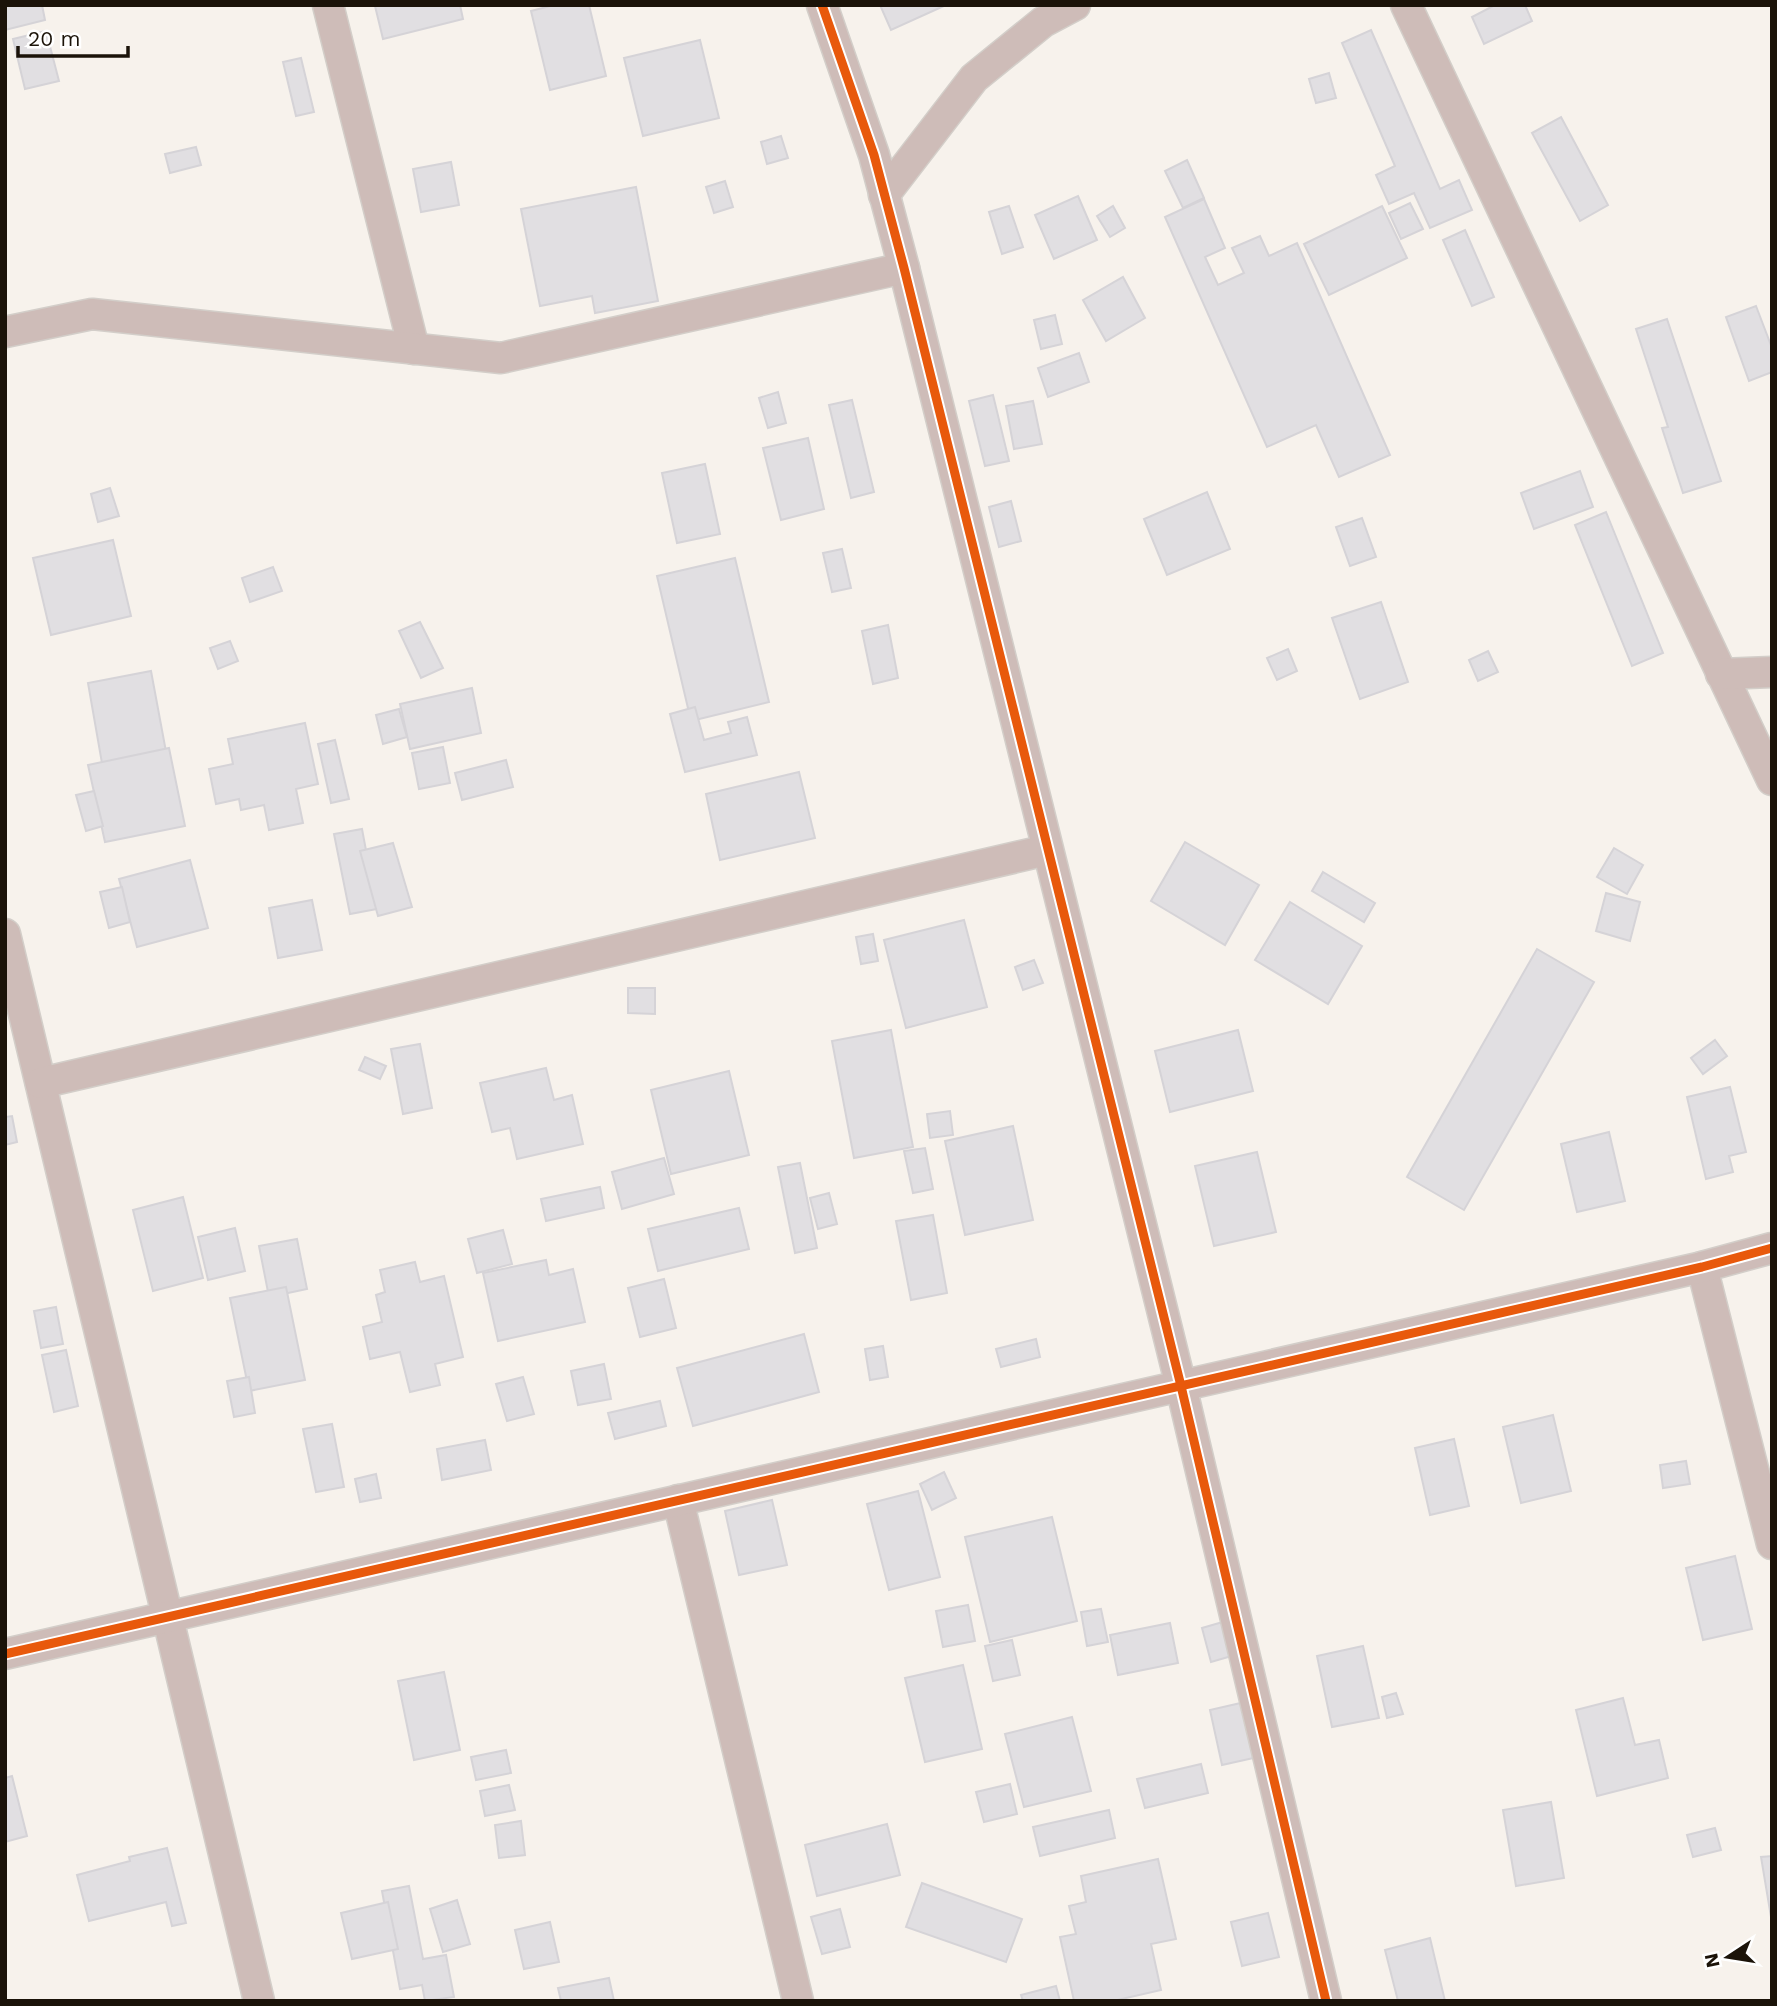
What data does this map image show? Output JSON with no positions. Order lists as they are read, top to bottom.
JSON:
{
  "scale_bar": "20 m",
  "north": "left"
}
